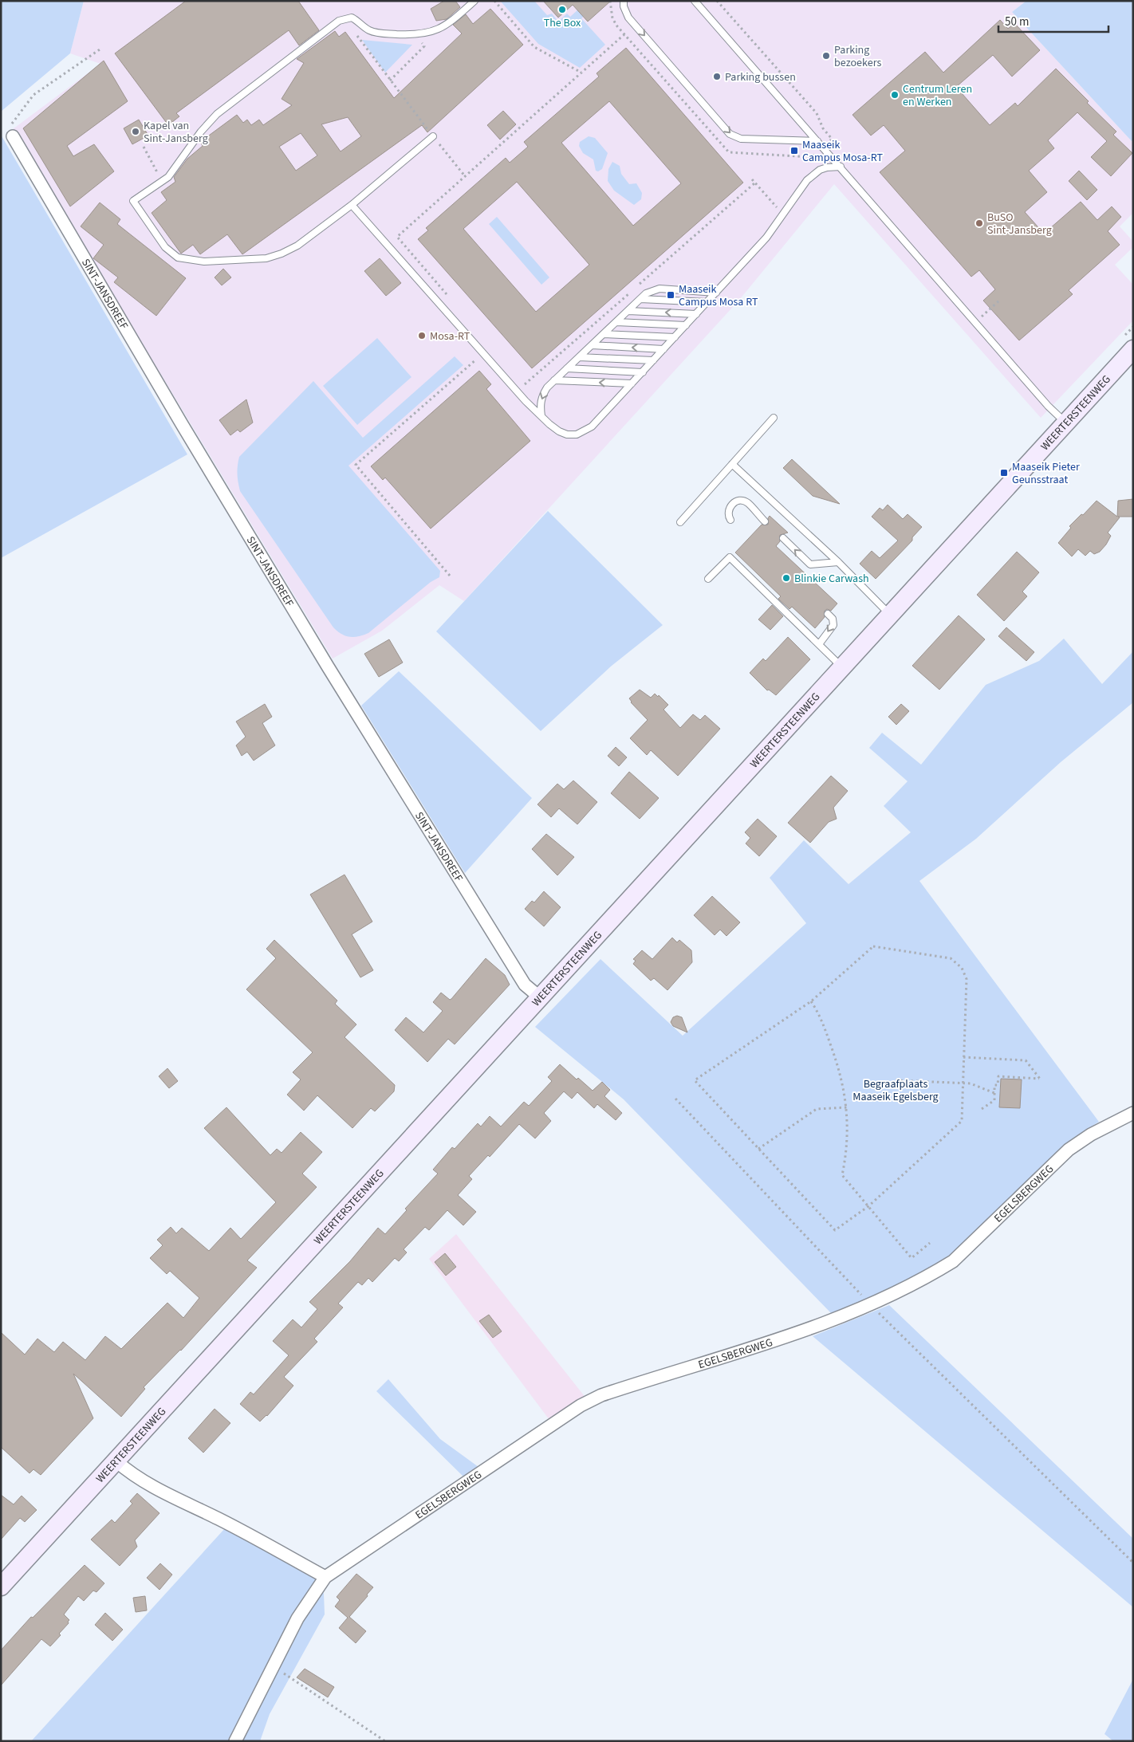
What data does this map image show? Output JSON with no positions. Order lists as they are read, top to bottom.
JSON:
{
  "streets": {
    "main road": ["WEERTERSTEENWEG"],
    "street": ["SINT-JANSDREEF", "EGELSBERGWEG"]
  },
  "crossings": [
    ["SINT-JANSDREEF", "WEERTERSTEENWEG"]
  ],
  "parks": ["Begraafplaats Maaseik Egelsberg"],
  "places": {
    "other": [
      "The Box",
      "Parking bezoekers",
      "Parking bussen",
      "Centrum Leren en Werken",
      "Kapel van Sint-Jansberg",
      "BuSO Sint-Jansberg",
      "Mosa-RT",
      "Blinkie Carwash"
    ],
    "transit": ["Maaseik Campus Mosa-RT", "Maaseik Campus Mosa RT", "Maaseik Pieter Geunsstraat"]
  },
  "scale_bar": "50 m"
}
